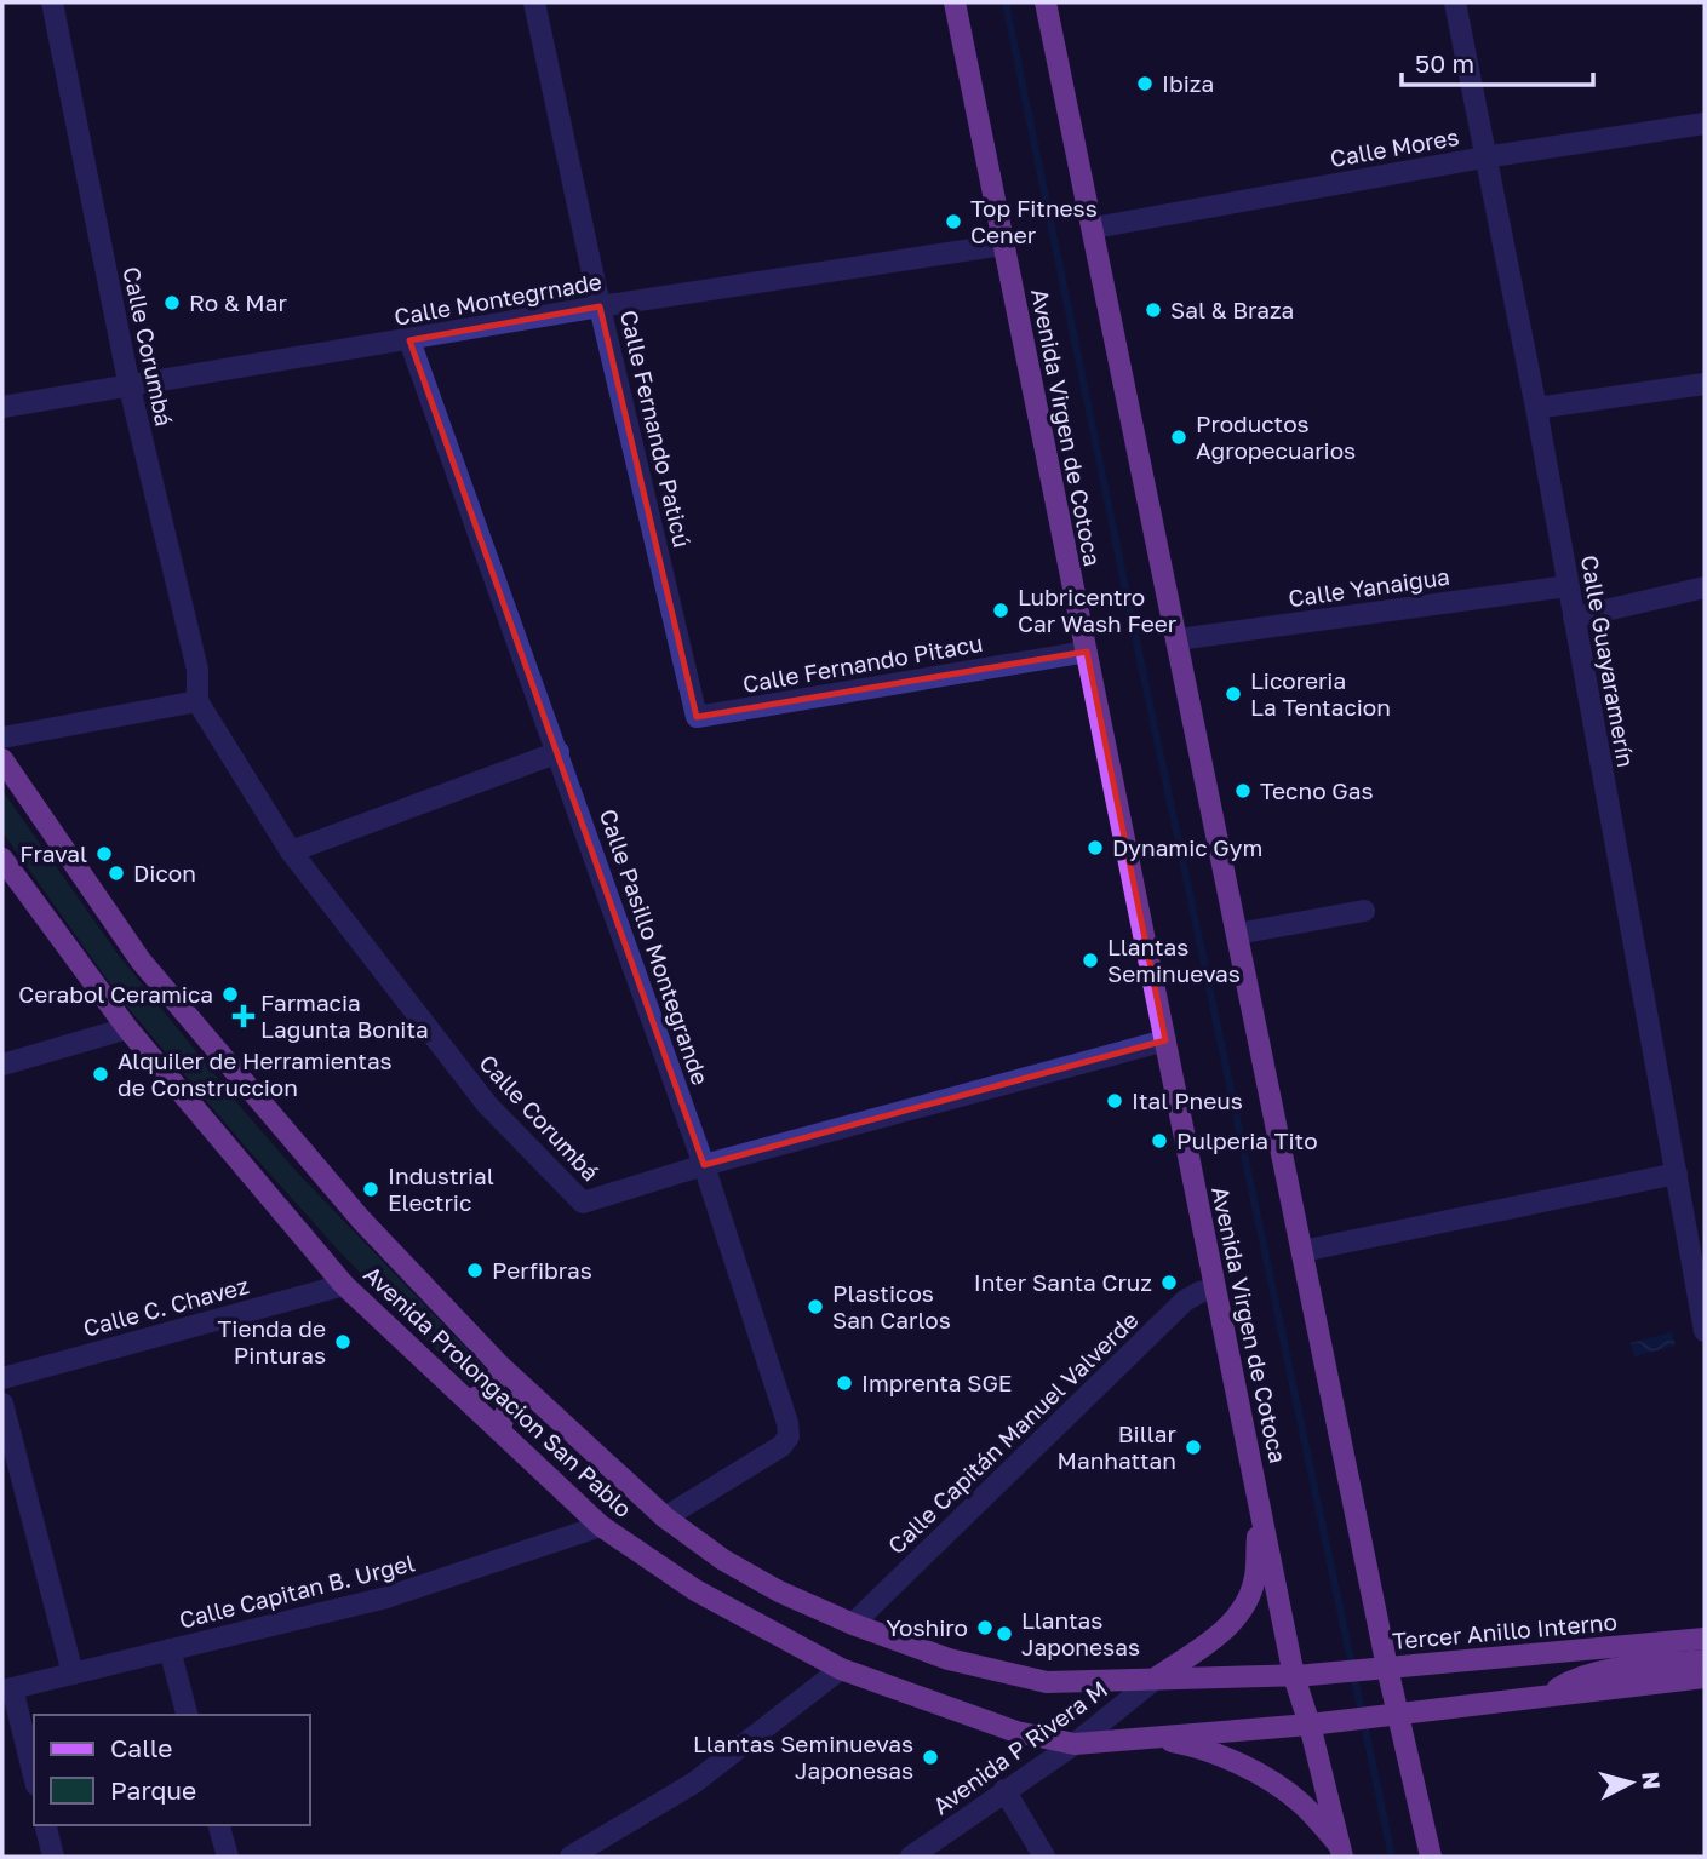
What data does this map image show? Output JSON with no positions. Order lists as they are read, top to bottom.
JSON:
{
  "streets": {
    "main road": ["Avenida Virgen de Cotoca", "Avenida Prolongacion San Pablo", "Tercer Anillo Interno"],
    "street": [
      "Calle Mores",
      "Calle Montegrnade",
      "Calle Corumbá",
      "Calle Fernando Paticú",
      "Calle Yanaigua",
      "Calle Guayaramerín",
      "Calle Fernando Pitacu",
      "Calle Pasillo Montegrande",
      "Calle C. Chavez",
      "Calle Capitán Manuel Valverde",
      "Calle Capitan B. Urgel",
      "Avenida P Rivera M"
    ]
  },
  "crossings": [
    ["Calle Mores", "Calle Guayaramerín"],
    ["Calle Montegrnade", "Calle Corumbá"],
    ["Calle Montegrnade", "Avenida Virgen de Cotoca"],
    ["Calle Montegrnade", "Calle Fernando Paticú"],
    ["Calle Montegrnade", "Calle Pasillo Montegrande"],
    ["Calle Corumbá", "Avenida Virgen de Cotoca"],
    ["Calle Corumbá", "Calle Pasillo Montegrande"],
    ["Avenida Virgen de Cotoca", "Calle Fernando Pitacu"],
    ["Avenida Virgen de Cotoca", "Avenida Prolongacion San Pablo"],
    ["Avenida Virgen de Cotoca", "Calle Capitán Manuel Valverde"],
    ["Avenida Virgen de Cotoca", "Tercer Anillo Interno"],
    ["Calle Fernando Paticú", "Calle Fernando Pitacu"],
    ["Calle Yanaigua", "Calle Guayaramerín"],
    ["Calle Pasillo Montegrande", "Avenida Prolongacion San Pablo"],
    ["Calle C. Chavez", "Avenida Prolongacion San Pablo"],
    ["Avenida Prolongacion San Pablo", "Calle Capitán Manuel Valverde"],
    ["Avenida Prolongacion San Pablo", "Calle Capitan B. Urgel"],
    ["Avenida Prolongacion San Pablo", "Tercer Anillo Interno"],
    ["Avenida Prolongacion San Pablo", "Avenida P Rivera M"]
  ],
  "places": {
    "other": [
      "Ibiza",
      "Top Fitness Cener",
      "Ro & Mar",
      "Sal & Braza",
      "Productos Agropecuarios",
      "Lubricentro Car Wash Feer",
      "Licoreria La Tentacion",
      "Tecno Gas",
      "Dynamic Gym",
      "Fraval",
      "Dicon",
      "Llantas Seminuevas",
      "Cerabol Ceramica",
      "Alquiler de Herramientas de Construccion",
      "Ital Pneus",
      "Pulperia Tito",
      "Industrial Electric",
      "Perfibras",
      "Inter Santa Cruz",
      "Plasticos San Carlos",
      "Tienda de Pinturas",
      "Imprenta SGE",
      "Billar Manhattan",
      "Yoshiro",
      "Llantas Japonesas",
      "Llantas Seminuevas Japonesas"
    ],
    "health": ["Farmacia Lagunta Bonita"]
  },
  "legend": ["Calle", "Parque"],
  "scale_bar": "50 m",
  "north": "right"
}
